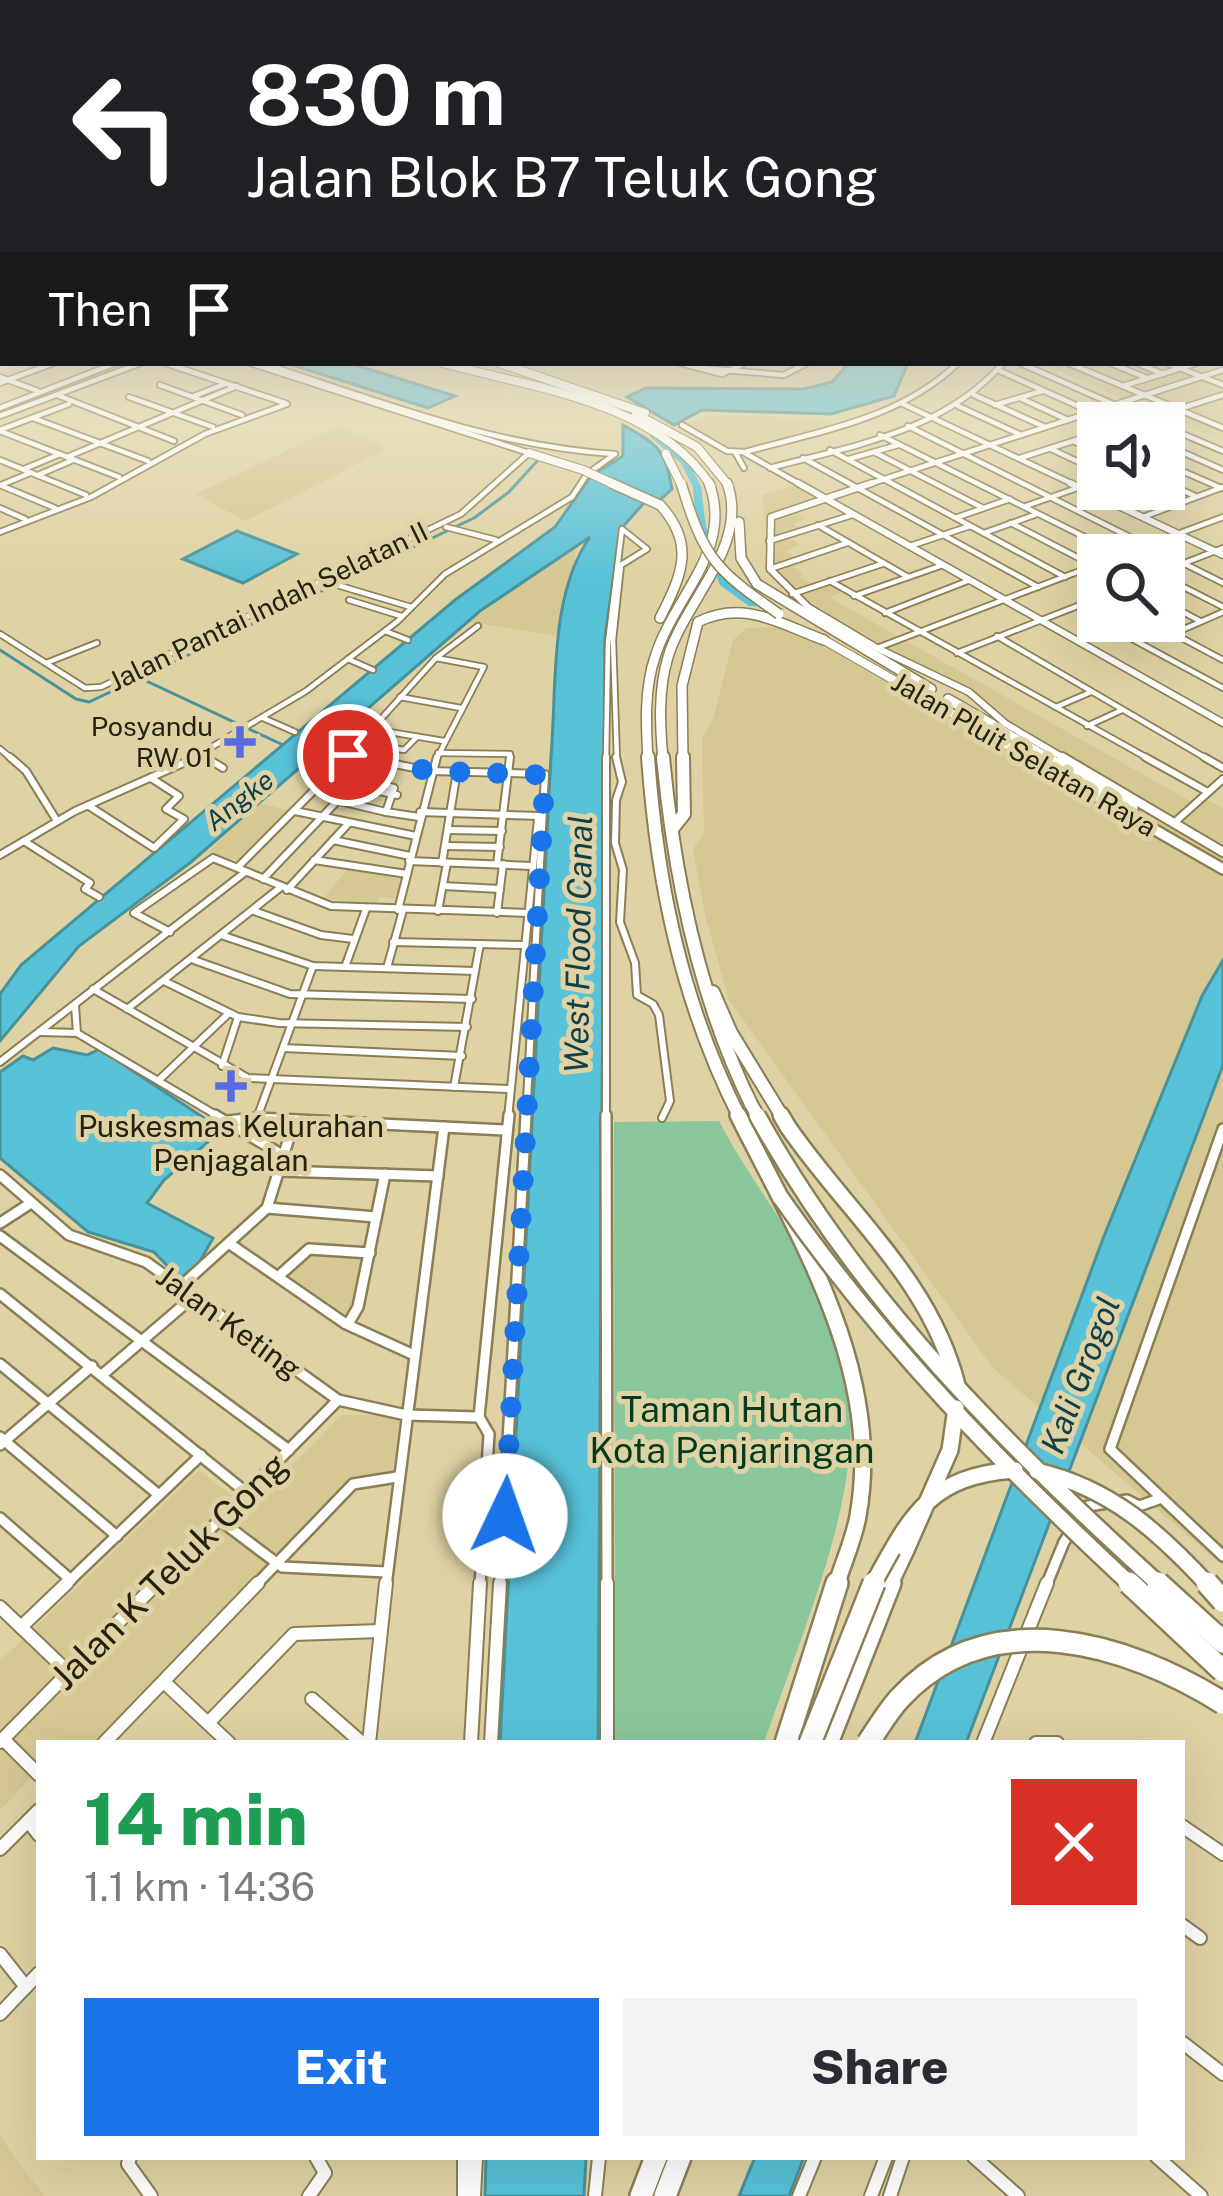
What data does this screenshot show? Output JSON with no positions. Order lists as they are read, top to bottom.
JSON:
{
  "streets": {
    "main road": ["Jalan Pluit Selatan Raya"],
    "street": ["Jalan Pantai Indah Selatan II", "Jalan Keting", "Jalan K Teluk Gong"]
  },
  "crossings": [
    ["Jalan Keting", "Jalan K Teluk Gong"]
  ],
  "water": ["Angke", "West Flood Canal", "Kali Grogol"],
  "parks": ["Taman Hutan Kota Penjaringan"],
  "places": {
    "health": ["Posyandu RW 01", "Puskesmas Kelurahan Penjagalan"]
  },
  "page": {
    "turn": ["830 m", "Jalan Blok B7 Teluk Gong"],
    "then": "Then",
    "heading": ["14 min", "1.1 km · 14:36"],
    "buttons": ["Exit", "Share"]
  }
}
